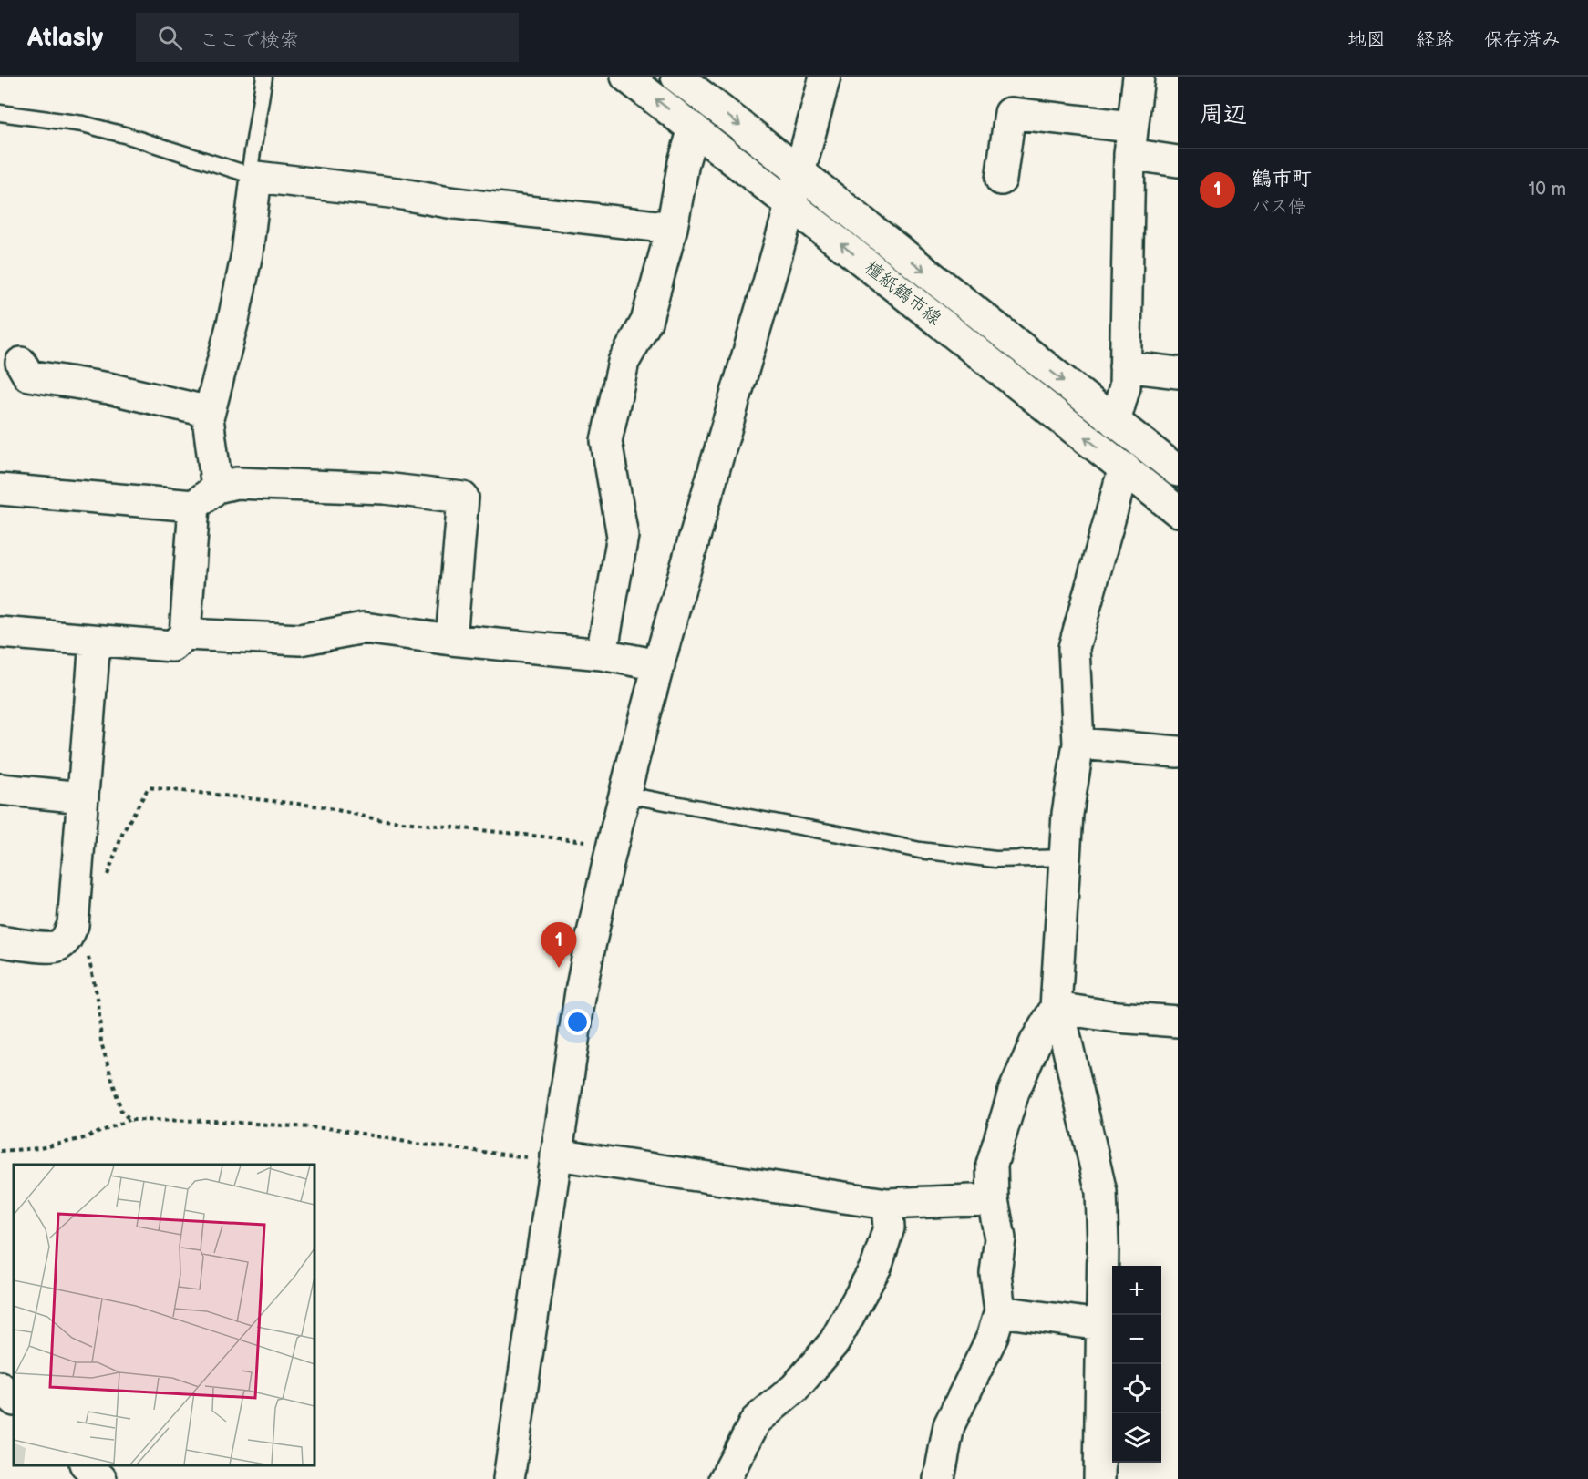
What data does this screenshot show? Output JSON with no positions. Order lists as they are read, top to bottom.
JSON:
{
  "streets": {
    "street": ["檀紙鶴市線"]
  },
  "page": {
    "header": "Atlasly",
    "search": "ここで検索",
    "nav": ["地図", "経路", "保存済み"],
    "heading": "周辺",
    "list": [
      {
        "mark": "1",
        "name": "鶴市町",
        "note": "バス停",
        "value": "10 m"
      }
    ],
    "pins": "1",
    "map_buttons": ["+", "−"]
  }
}
